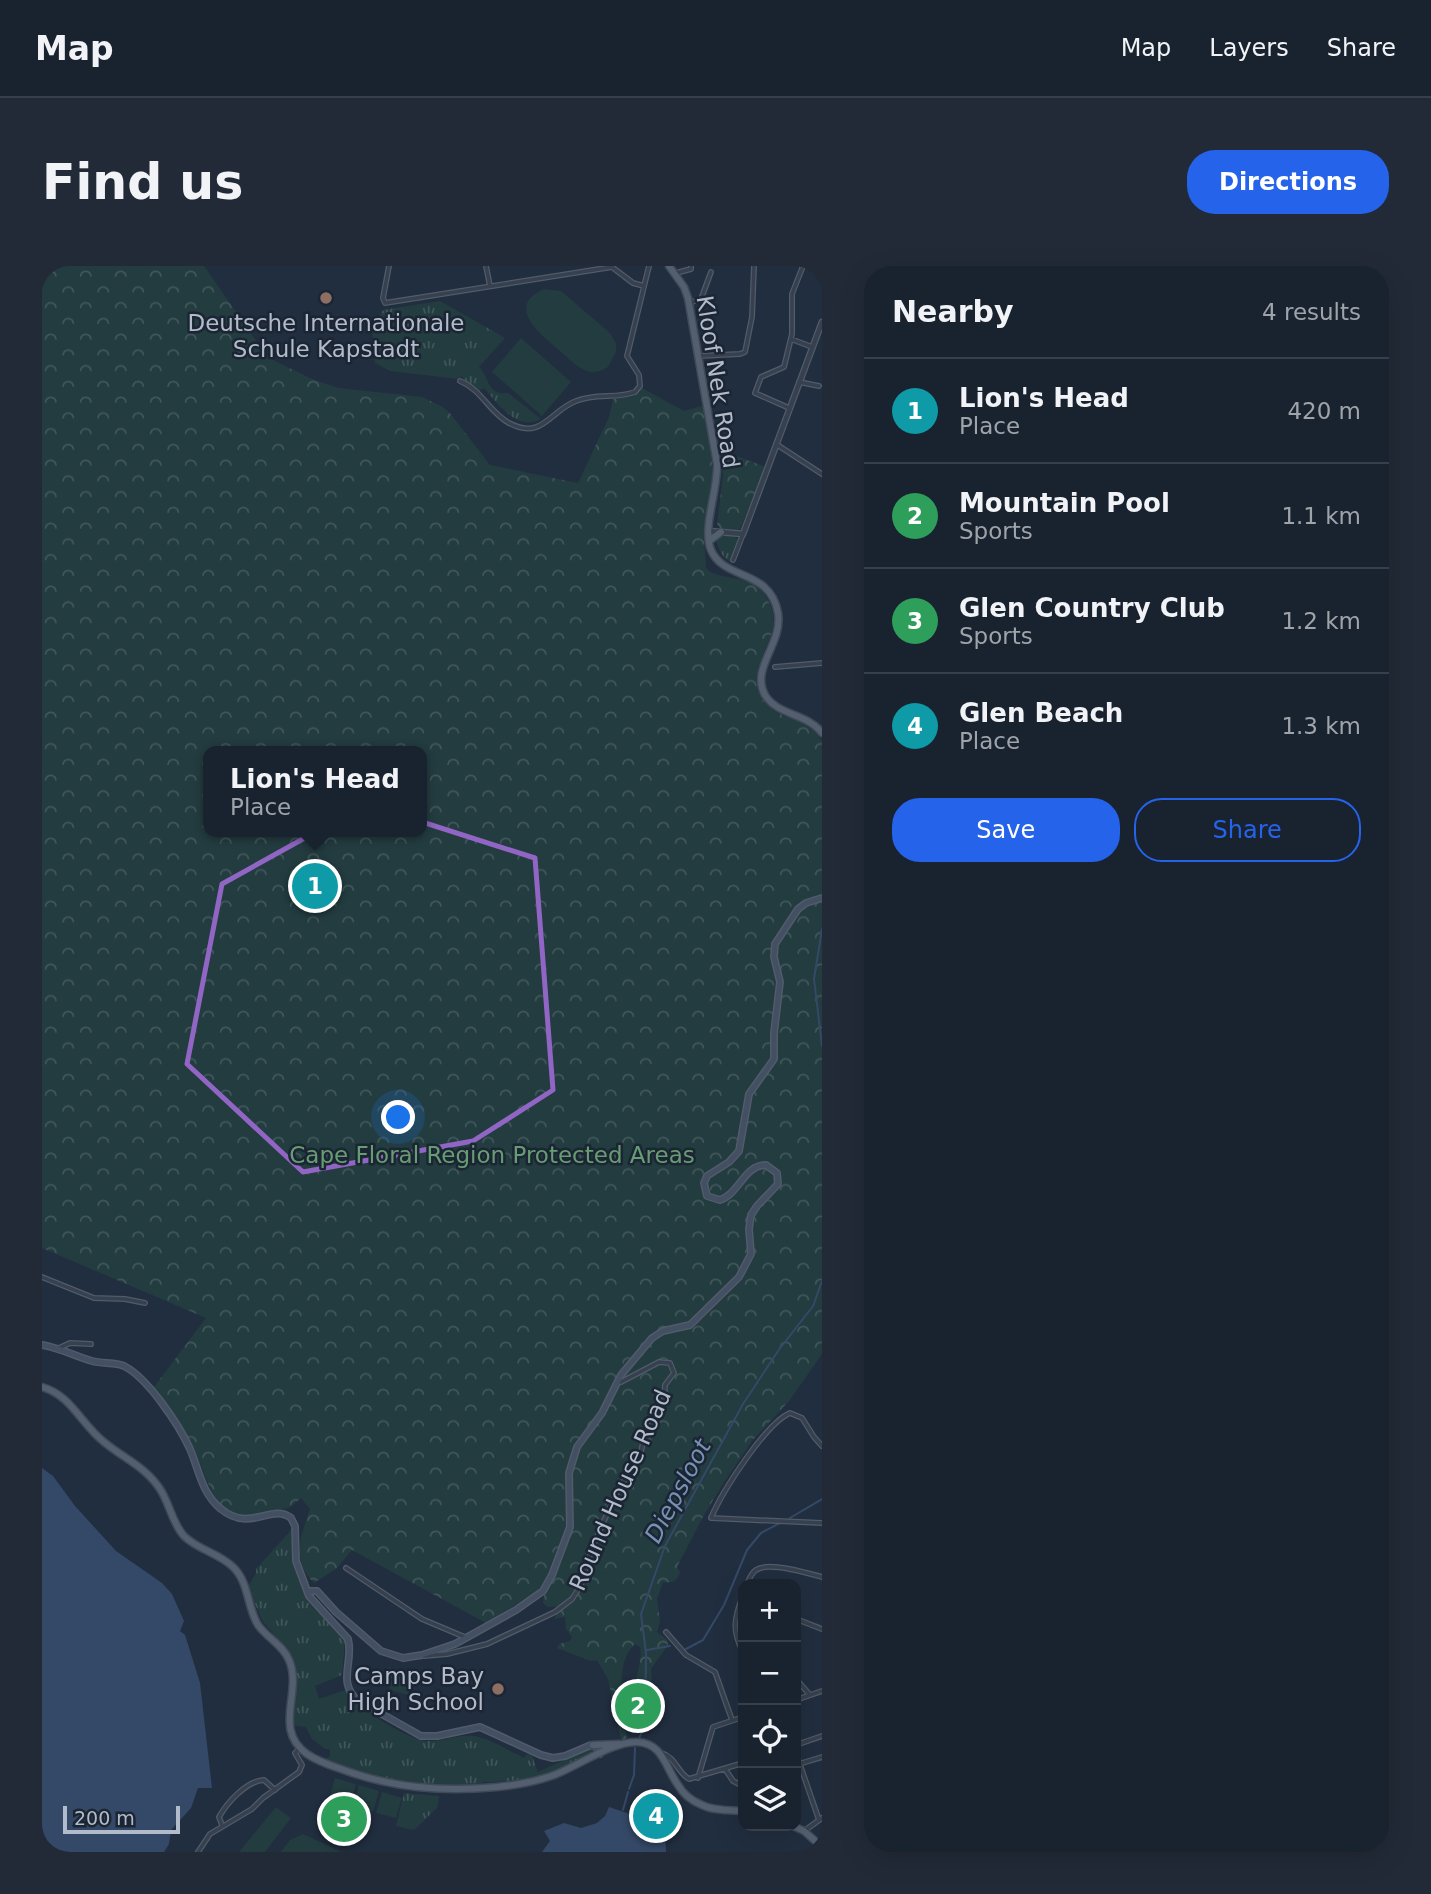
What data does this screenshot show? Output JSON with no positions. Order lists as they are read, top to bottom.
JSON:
{
  "streets": {
    "main road": ["Kloof Nek Road"],
    "street": ["Round House Road"]
  },
  "water": ["Diepsloot"],
  "parks": ["Cape Floral Region Protected Areas"],
  "places": ["Deutsche Internationale Schule Kapstadt", "Camps Bay High School"],
  "scale_bar": "200 m",
  "page": {
    "header": "Map",
    "nav": ["Map", "Layers", "Share"],
    "buttons": [
      "Directions",
      ["Save", "Share"]
    ],
    "title": "Find us",
    "heading": ["Nearby", "4 results"],
    "list": [
      {
        "mark": "1",
        "name": "Lion's Head",
        "note": "Place",
        "value": "420 m"
      },
      {
        "mark": "2",
        "name": "Mountain Pool",
        "note": "Sports",
        "value": "1.1 km"
      },
      {
        "mark": "3",
        "name": "Glen Country Club",
        "note": "Sports",
        "value": "1.2 km"
      },
      {
        "mark": "4",
        "name": "Glen Beach",
        "note": "Place",
        "value": "1.3 km"
      }
    ],
    "popup": ["Lion's Head", "Place"],
    "pins": [
      "1",
      "2",
      "4",
      "3"
    ],
    "map_buttons": ["+", "−"],
    "scale": "200 m"
  }
}
